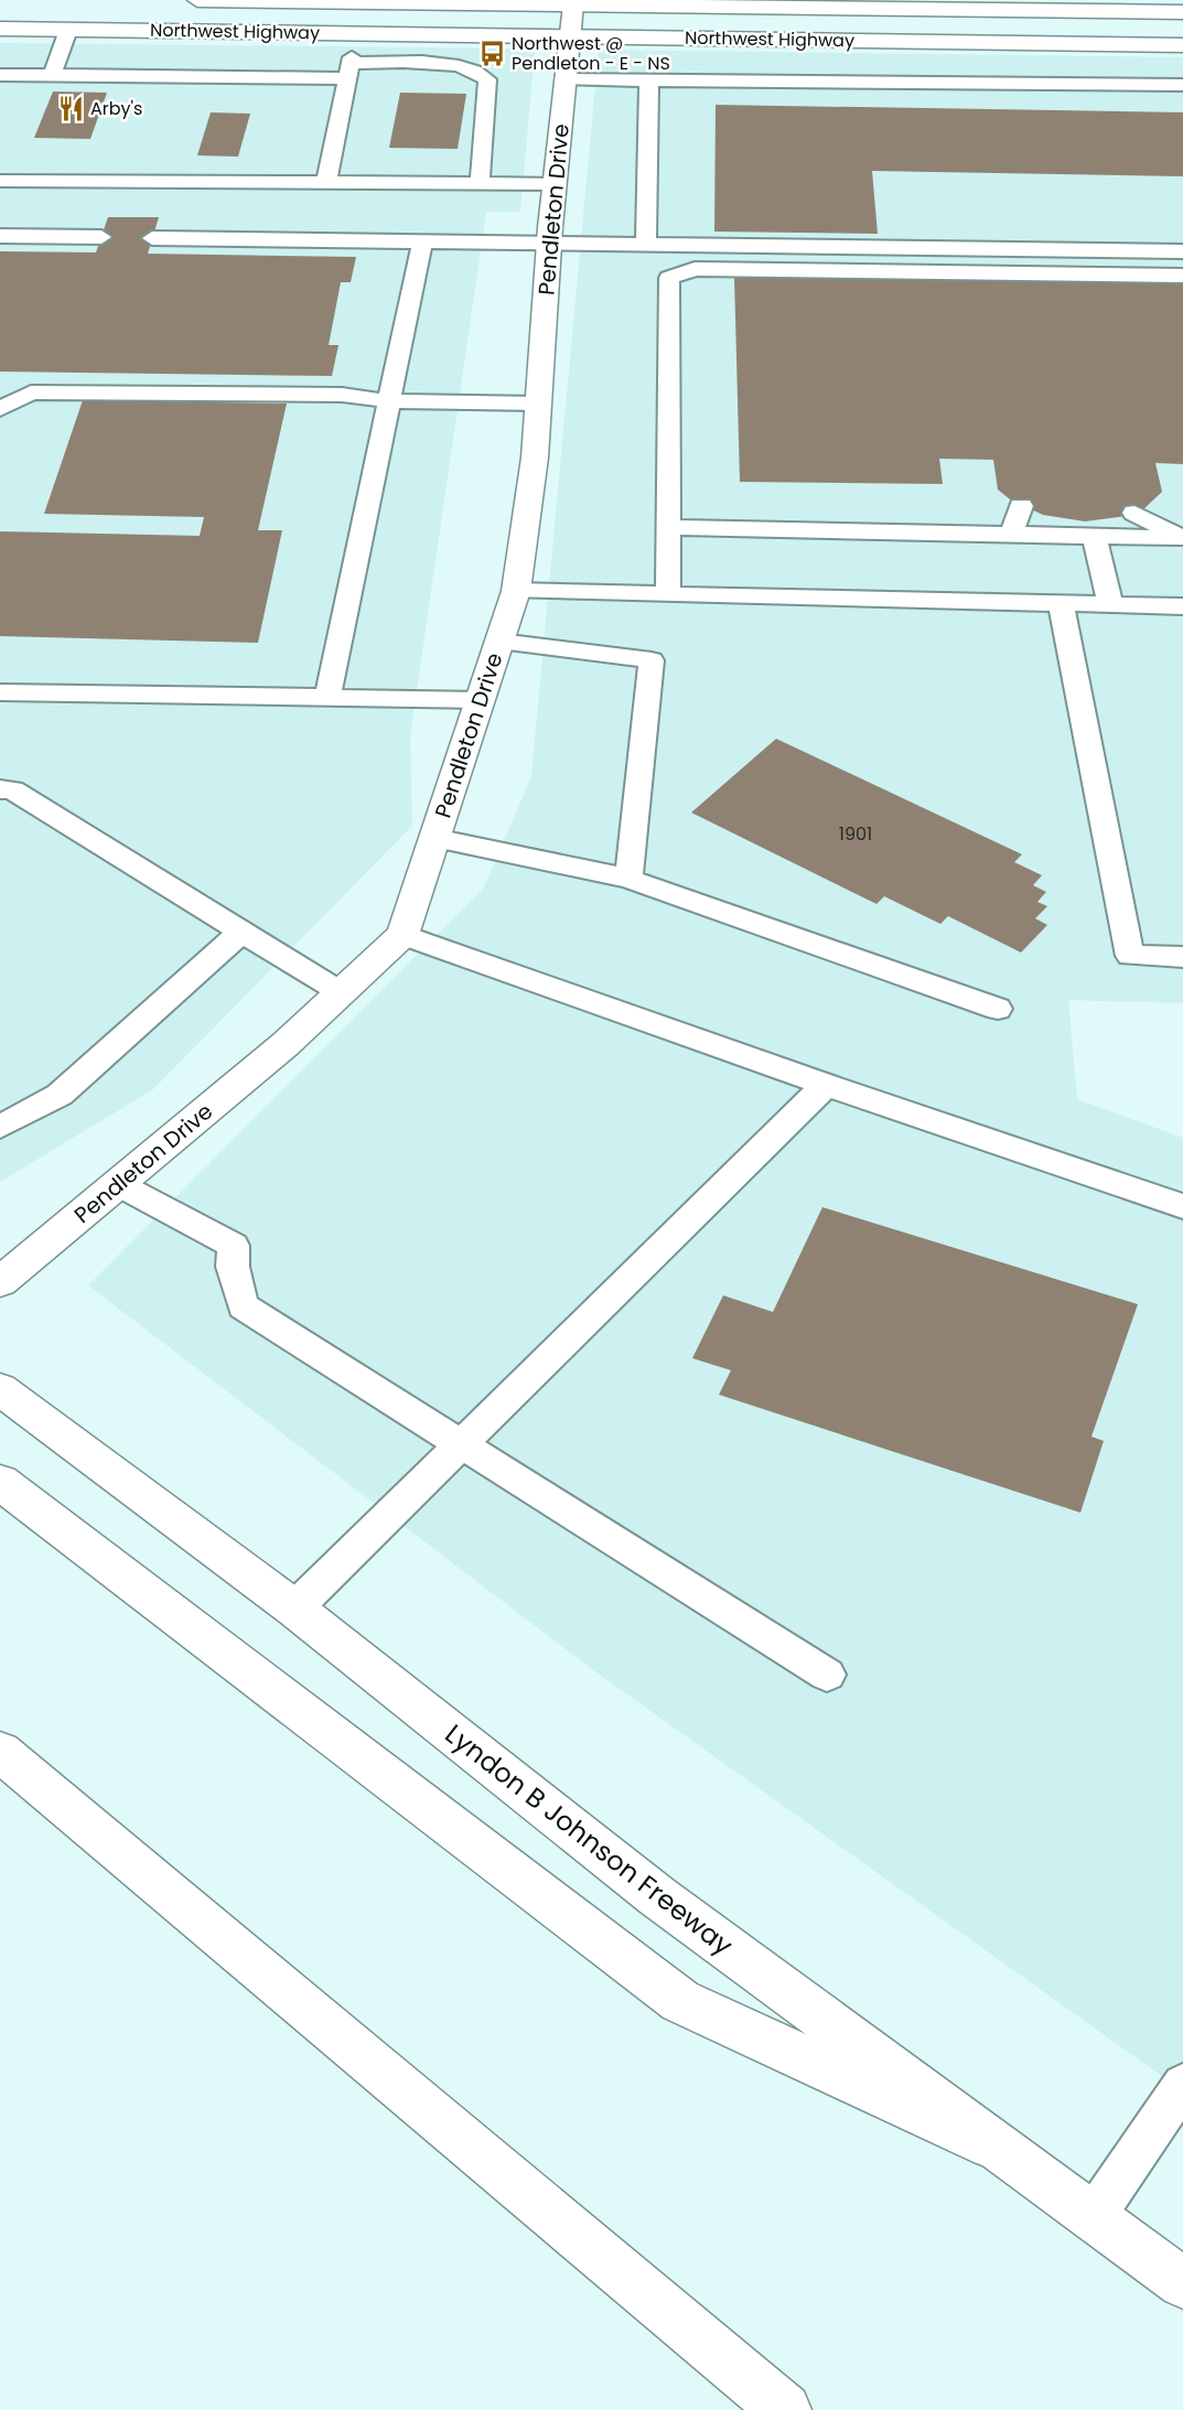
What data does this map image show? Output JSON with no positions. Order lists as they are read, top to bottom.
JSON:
{
  "streets": {
    "main road": ["Northwest Highway", "Pendleton Drive", "Lyndon B Johnson Freeway"]
  },
  "crossings": [
    ["Northwest Highway", "Pendleton Drive"]
  ],
  "places": {
    "bus stop": ["Northwest @ Pendleton - E - NS"],
    "restaurant": ["Arby's"]
  },
  "house_numbers": ["1901"]
}
